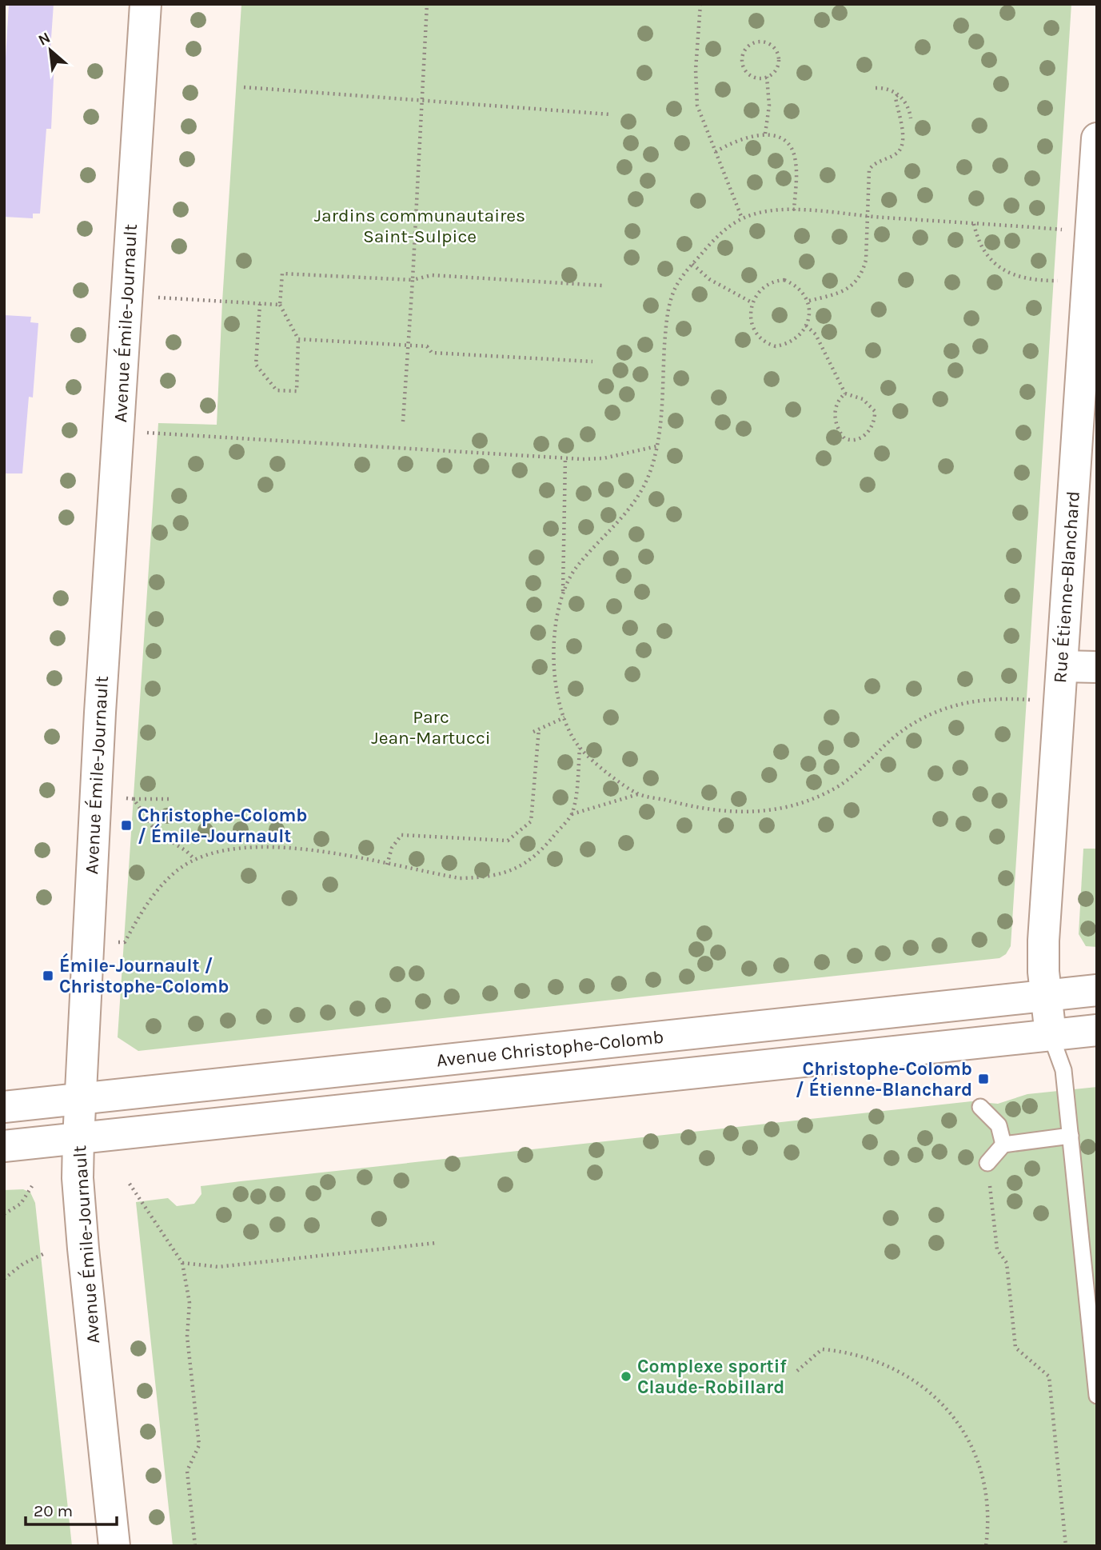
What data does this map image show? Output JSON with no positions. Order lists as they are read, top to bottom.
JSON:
{
  "streets": {
    "street": ["Avenue Émile-Journault", "Rue Étienne-Blanchard", "Avenue Christophe-Colomb"]
  },
  "crossings": [
    ["Avenue Émile-Journault", "Avenue Christophe-Colomb"],
    ["Rue Étienne-Blanchard", "Avenue Christophe-Colomb"]
  ],
  "parks": ["Jardins communautaires Saint-Sulpice", "Parc Jean-Martucci"],
  "places": {
    "transit": ["Christophe-Colomb / Émile-Journault", "Émile-Journault / Christophe-Colomb", "Christophe-Colomb / Étienne-Blanchard"],
    "other": ["Complexe sportif Claude-Robillard"]
  },
  "scale_bar": "20 m",
  "north": "top left"
}
